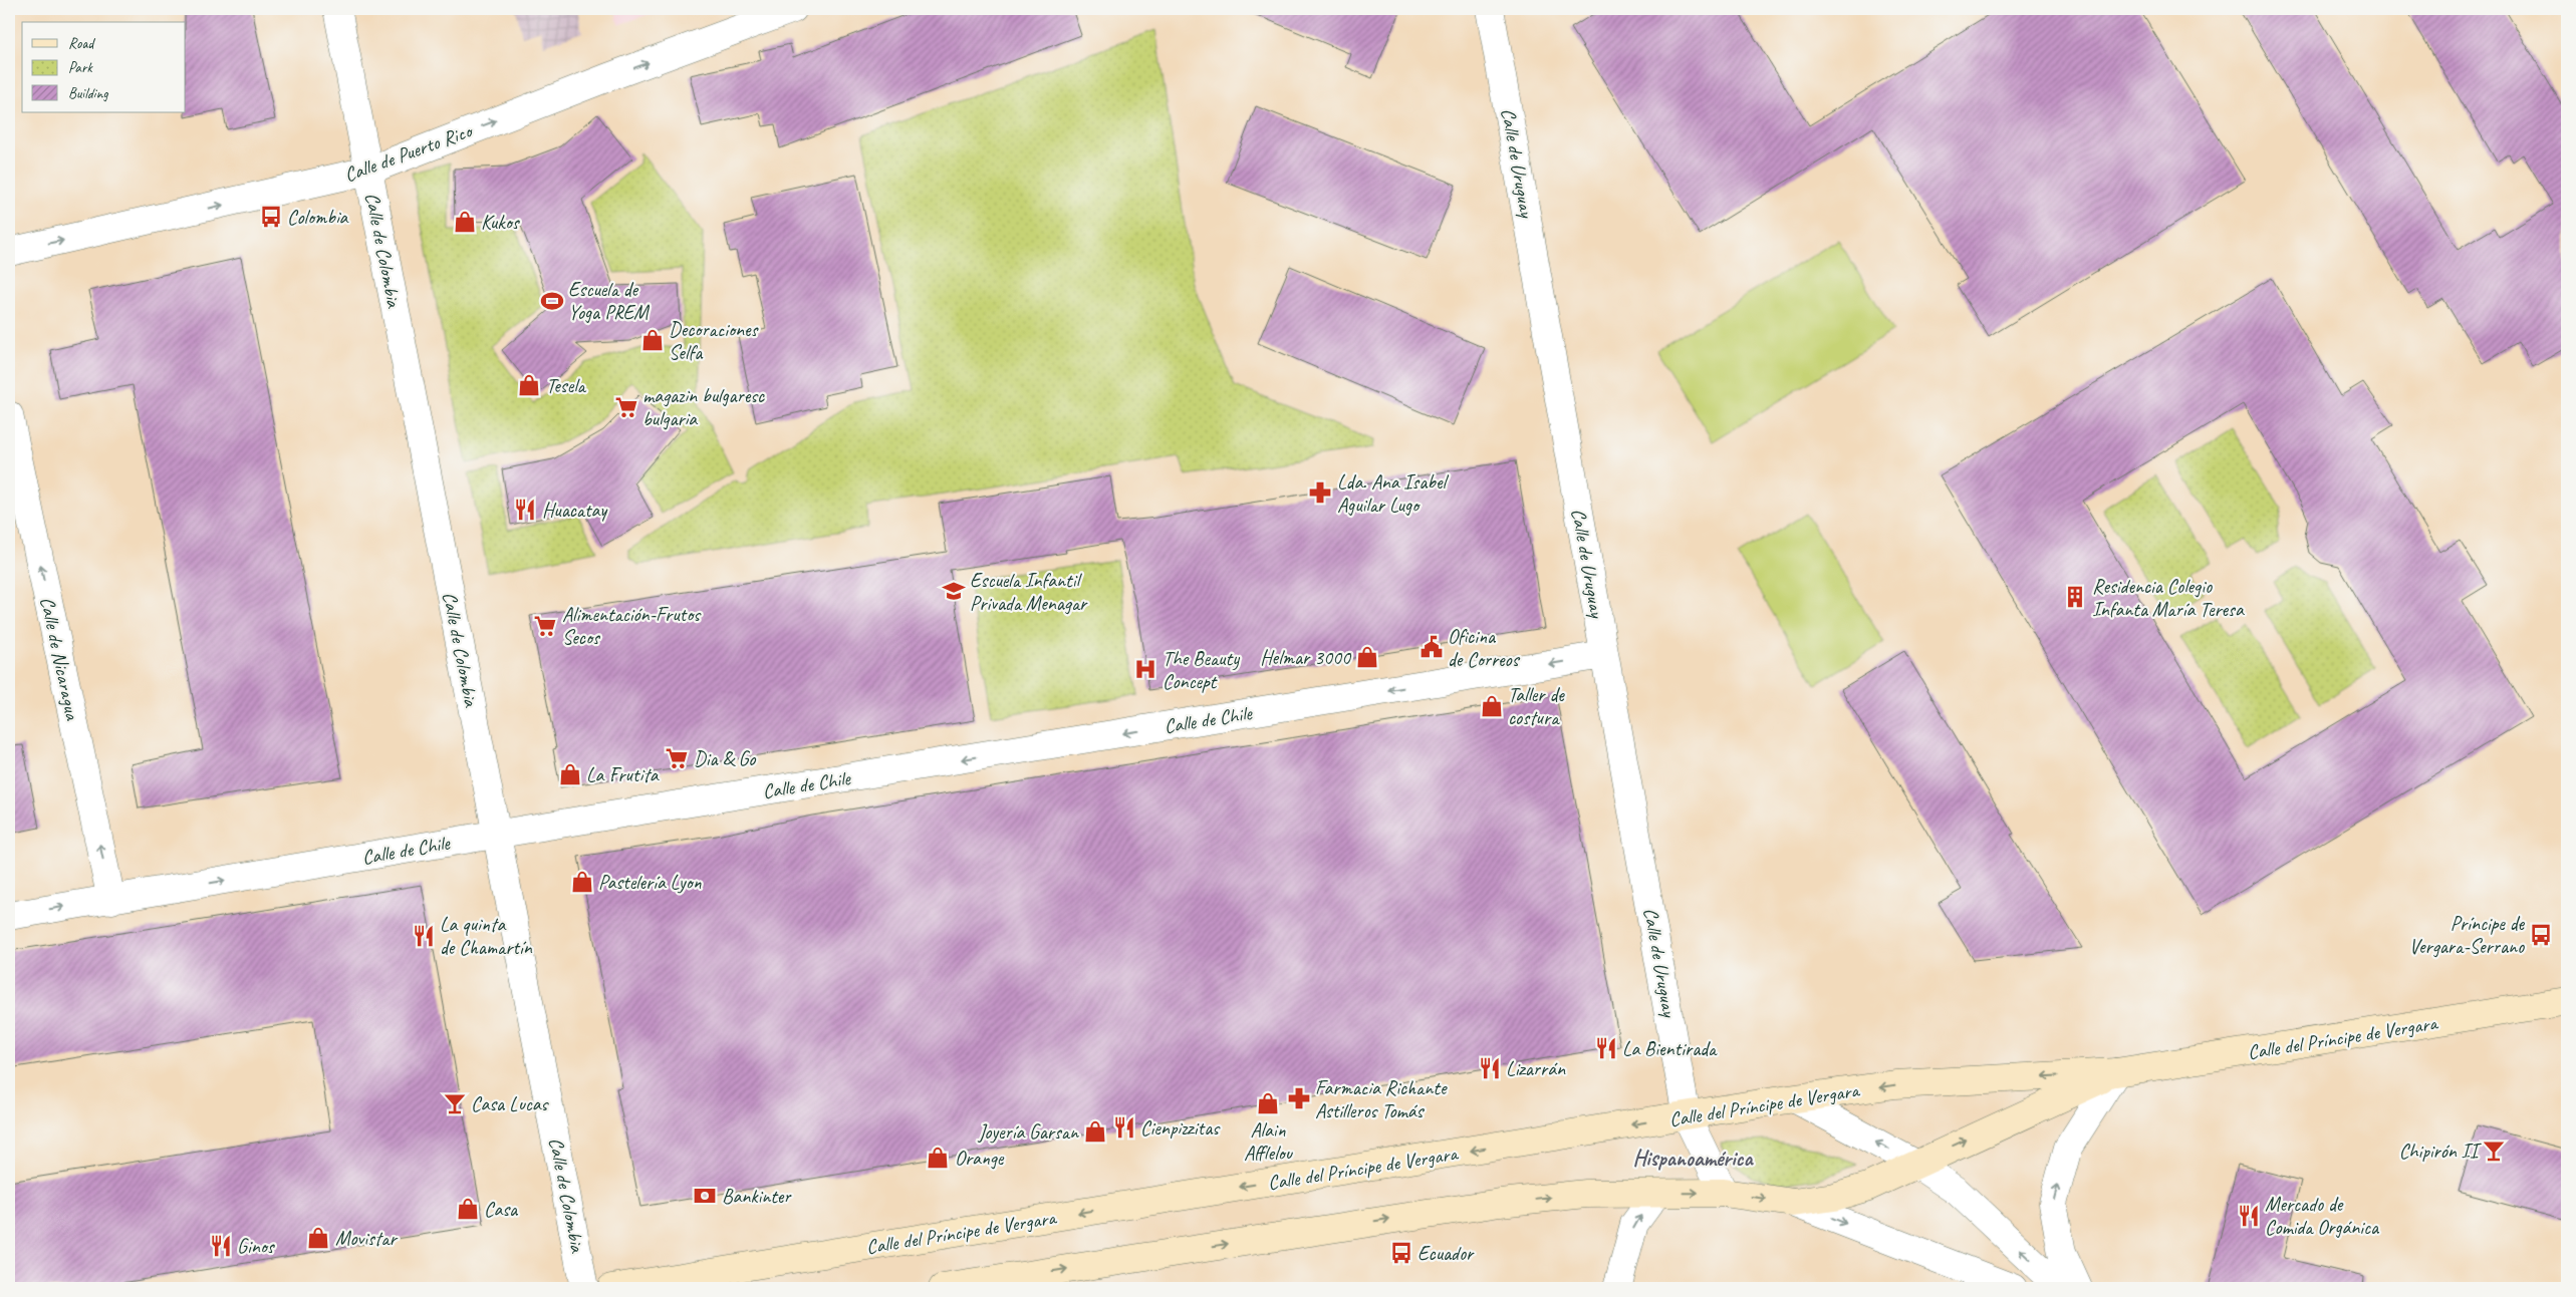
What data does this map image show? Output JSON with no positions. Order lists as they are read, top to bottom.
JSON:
{
  "streets": {
    "main road": ["Calle del Príncipe de Vergara"],
    "street": [
      "Calle de Puerto Rico",
      "Calle de Uruguay",
      "Calle de Colombia",
      "Calle de Nicaragua",
      "Calle de Chile"
    ]
  },
  "crossings": [
    ["Calle de Puerto Rico", "Calle de Colombia"],
    ["Calle de Uruguay", "Calle de Chile"],
    ["Calle de Uruguay", "Calle del Príncipe de Vergara"],
    ["Calle de Colombia", "Calle de Chile"],
    ["Calle de Nicaragua", "Calle de Chile"]
  ],
  "one_way": ["Calle de Puerto Rico", "Calle de Nicaragua"],
  "districts": ["Hispanoamérica"],
  "places": {
    "bus stop": ["Colombia", "Príncipe de Vergara-Serrano", "Ecuador"],
    "shop": [
      "Kukos",
      "Decoraciones Selfa",
      "Tesela",
      "Helmar 3000",
      "Taller de costura",
      "La Frutita",
      "Pastelería Lyon",
      "Alain Afflelou",
      "Joyería Garsan",
      "Orange",
      "Casa",
      "Movistar"
    ],
    "sports": ["Escuela de Yoga PREM"],
    "supermarket": ["magazin bulgaresc bulgaria", "Alimentación-Frutos Secos", "Dia & Go"],
    "pharmacy": ["Lda. Ana Isabel Aguilar Lugo", "Farmacia Richante Astilleros Tomás"],
    "restaurant": [
      "Huacatay",
      "La quinta de Chamartín",
      "La Bientirada",
      "Lizarrán",
      "Cienpizzitas",
      "Mercado de Comida Orgánica",
      "Ginos"
    ],
    "school or university": ["Escuela Infantil Privada Menagar"],
    "building": ["Residencia Colegio Infanta María Teresa"],
    "public building": ["Oficina de Correos"],
    "hospital": ["The Beauty Concept"],
    "bar": ["Casa Lucas", "Chipirón II"],
    "bank": ["Bankinter"]
  },
  "legend": ["Road", "Park", "Building"]
}
